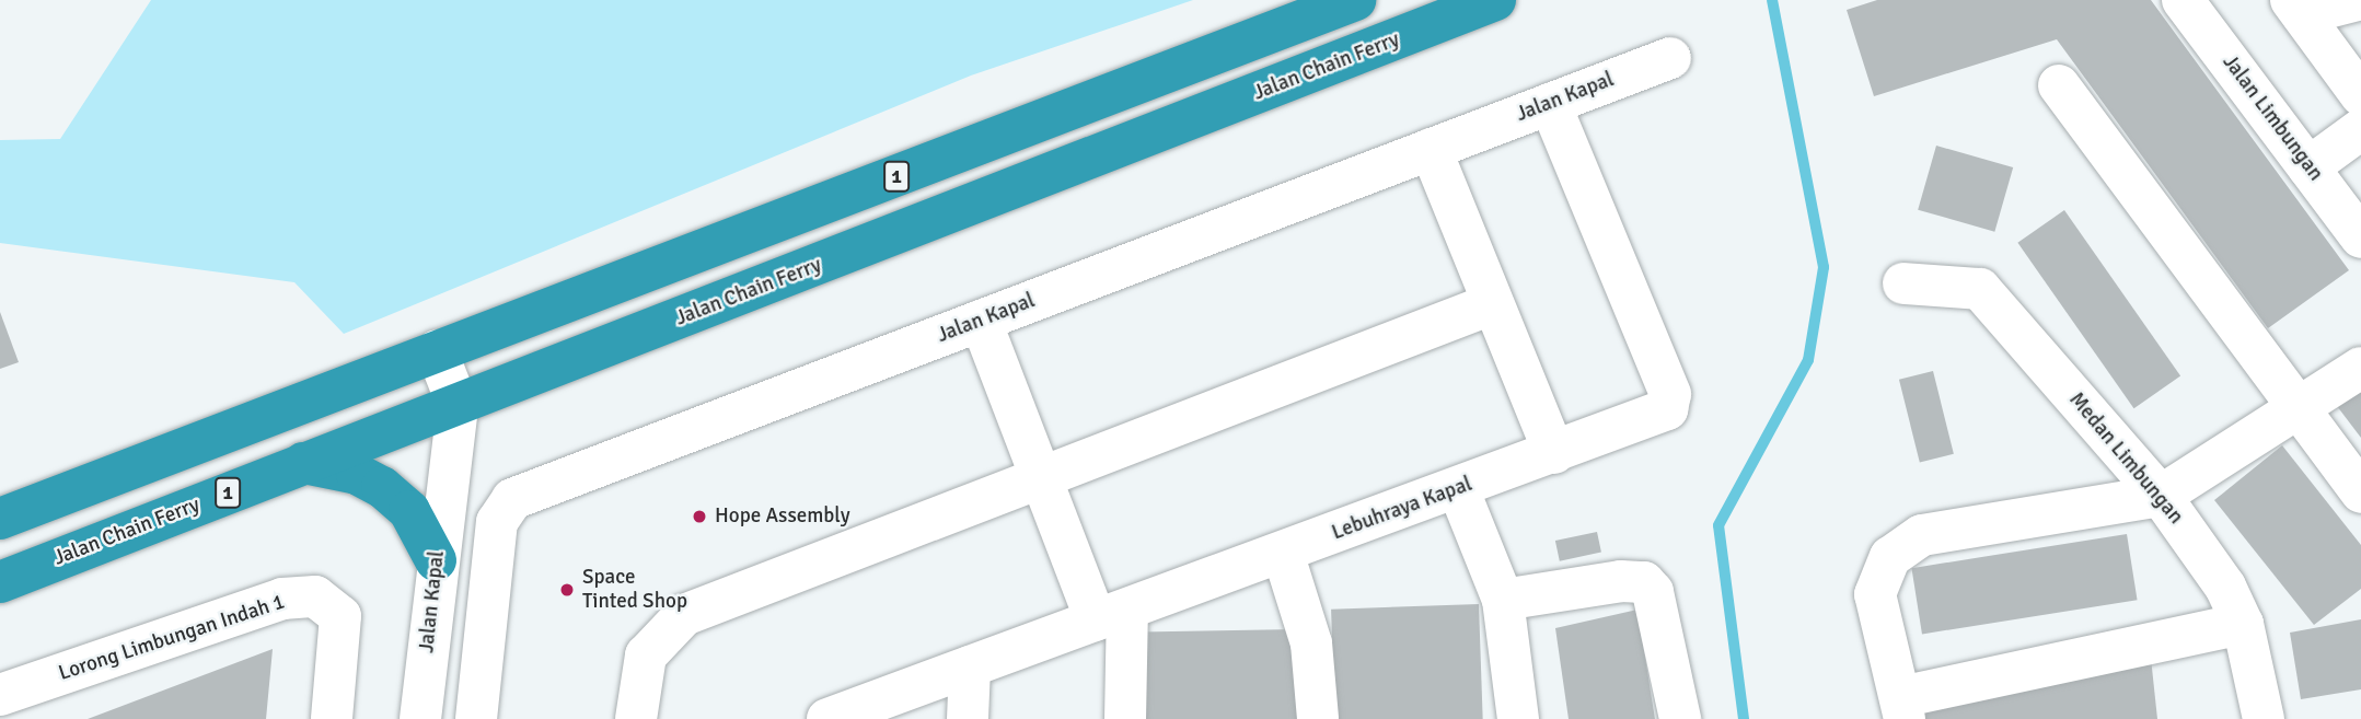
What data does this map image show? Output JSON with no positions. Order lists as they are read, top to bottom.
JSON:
{
  "streets": {
    "highway": ["Jalan Chain Ferry", "1"],
    "street": [
      "Jalan Kapal",
      "Jalan Limbungan",
      "Medan Limbungan",
      "Lebuhraya Kapal",
      "Lorong Limbungan Indah 1"
    ]
  },
  "crossings": [
    ["Jalan Chain Ferry", "Jalan Kapal"],
    ["Jalan Kapal", "1"],
    ["Jalan Kapal", "Lebuhraya Kapal"]
  ],
  "places": ["Hope Assembly", "Space Tinted Shop"]
}
